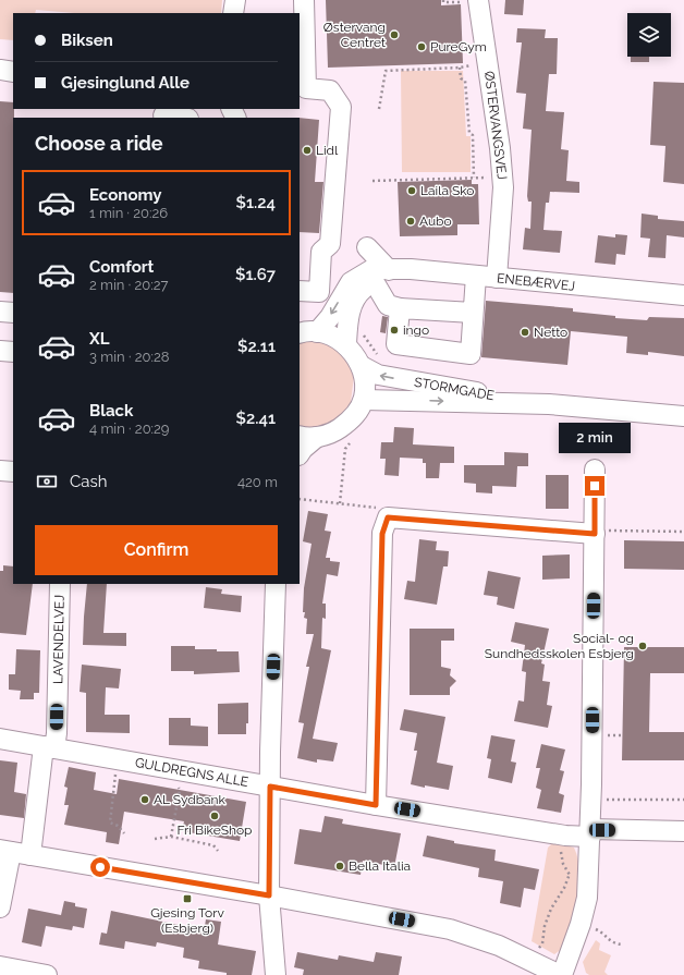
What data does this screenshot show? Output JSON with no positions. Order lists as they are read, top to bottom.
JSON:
{
  "streets": {
    "street": [
      "ØSTERVANGSVEJ",
      "ENEBÆRVEJ",
      "STORMGADE",
      "LAVENDELVEJ",
      "GULDREGNS ALLE"
    ]
  },
  "crossings": [
    ["ØSTERVANGSVEJ", "ENEBÆRVEJ"],
    ["LAVENDELVEJ", "GULDREGNS ALLE"]
  ],
  "places": {
    "other": [
      "Østervang Centret",
      "PureGym",
      "Lidl",
      "Laila Sko",
      "Aubo",
      "ingo",
      "Netto",
      "Social- og Sundhedsskolen Esbjerg",
      "AL Sydbank",
      "Fri BikeShop",
      "Bella Italia"
    ],
    "transit": ["Gjesing Torv (Esbjerg)"]
  },
  "page": {
    "banner": ["Biksen", "Gjesinglund Alle"],
    "heading": "Choose a ride",
    "list": [
      {
        "name": "Economy",
        "note": "1 min · 20:26",
        "value": "$1.24"
      },
      {
        "name": "Comfort",
        "note": "2 min · 20:27",
        "value": "$1.67"
      },
      {
        "name": "XL",
        "note": "3 min · 20:28",
        "value": "$2.11"
      },
      {
        "name": "Black",
        "note": "4 min · 20:29",
        "value": "$2.41"
      }
    ],
    "bubble": "2 min",
    "pay": ["Cash", "420 m"],
    "buttons": "Confirm"
  }
}
